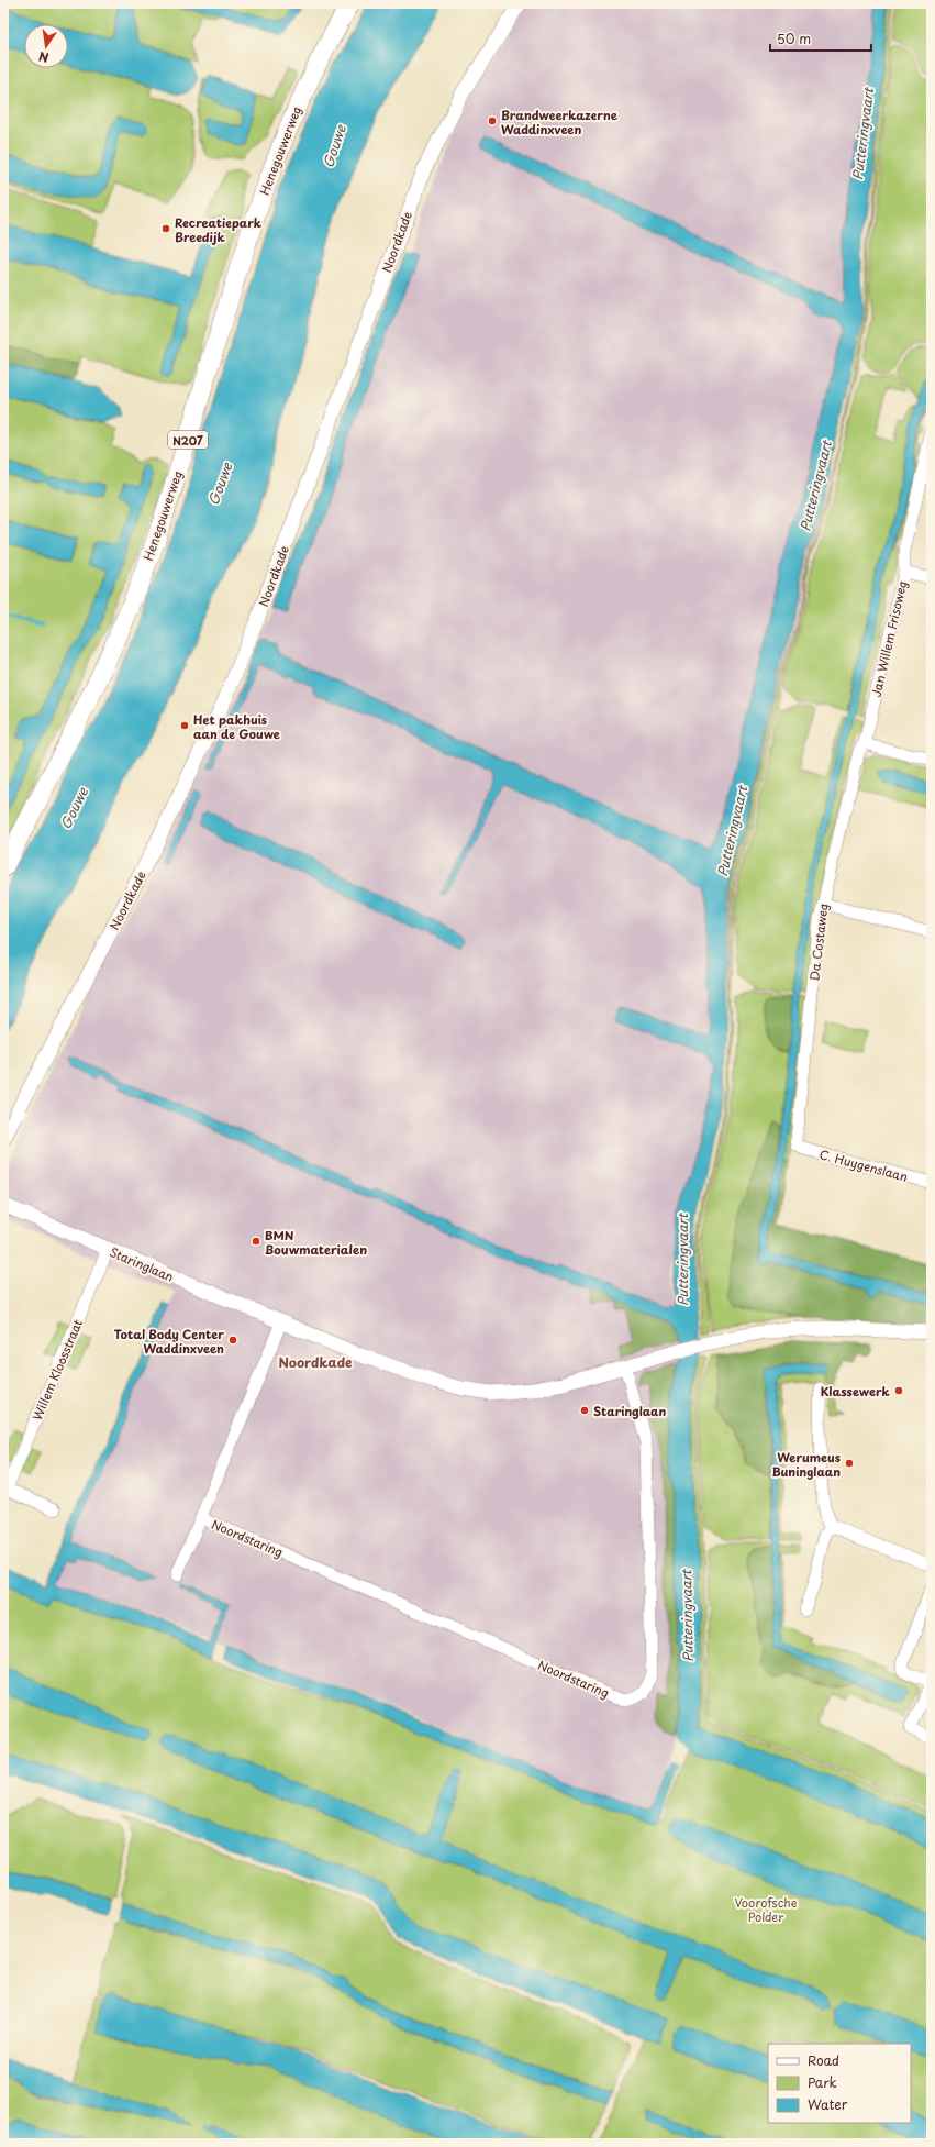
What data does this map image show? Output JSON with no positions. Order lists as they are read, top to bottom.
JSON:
{
  "streets": {
    "main road": ["Henegouwerweg", "N207"],
    "street": [
      "Noordkade",
      "Jan Willem Frisoweg",
      "Da Costaweg",
      "C. Huygenslaan",
      "Staringlaan",
      "Willem Kloosstraat",
      "Noordstaring"
    ]
  },
  "crossings": [
    ["Jan Willem Frisoweg", "Da Costaweg"],
    ["Da Costaweg", "C. Huygenslaan"],
    ["Staringlaan", "Willem Kloosstraat"],
    ["Staringlaan", "Noordstaring"]
  ],
  "districts": ["Noordkade"],
  "water": ["Putteringvaart", "Gouwe"],
  "parks": ["Voorofsche Polder"],
  "places": [
    "Brandweerkazerne Waddinxveen",
    "Recreatiepark Breedijk",
    "Het pakhuis aan de Gouwe",
    "BMN Bouwmaterialen",
    "Total Body Center Waddinxveen",
    "Klassewerk",
    "Staringlaan",
    "Werumeus Buninglaan"
  ],
  "legend": ["Road", "Park", "Water"],
  "scale_bar": "50 m",
  "north": "bottom"
}
